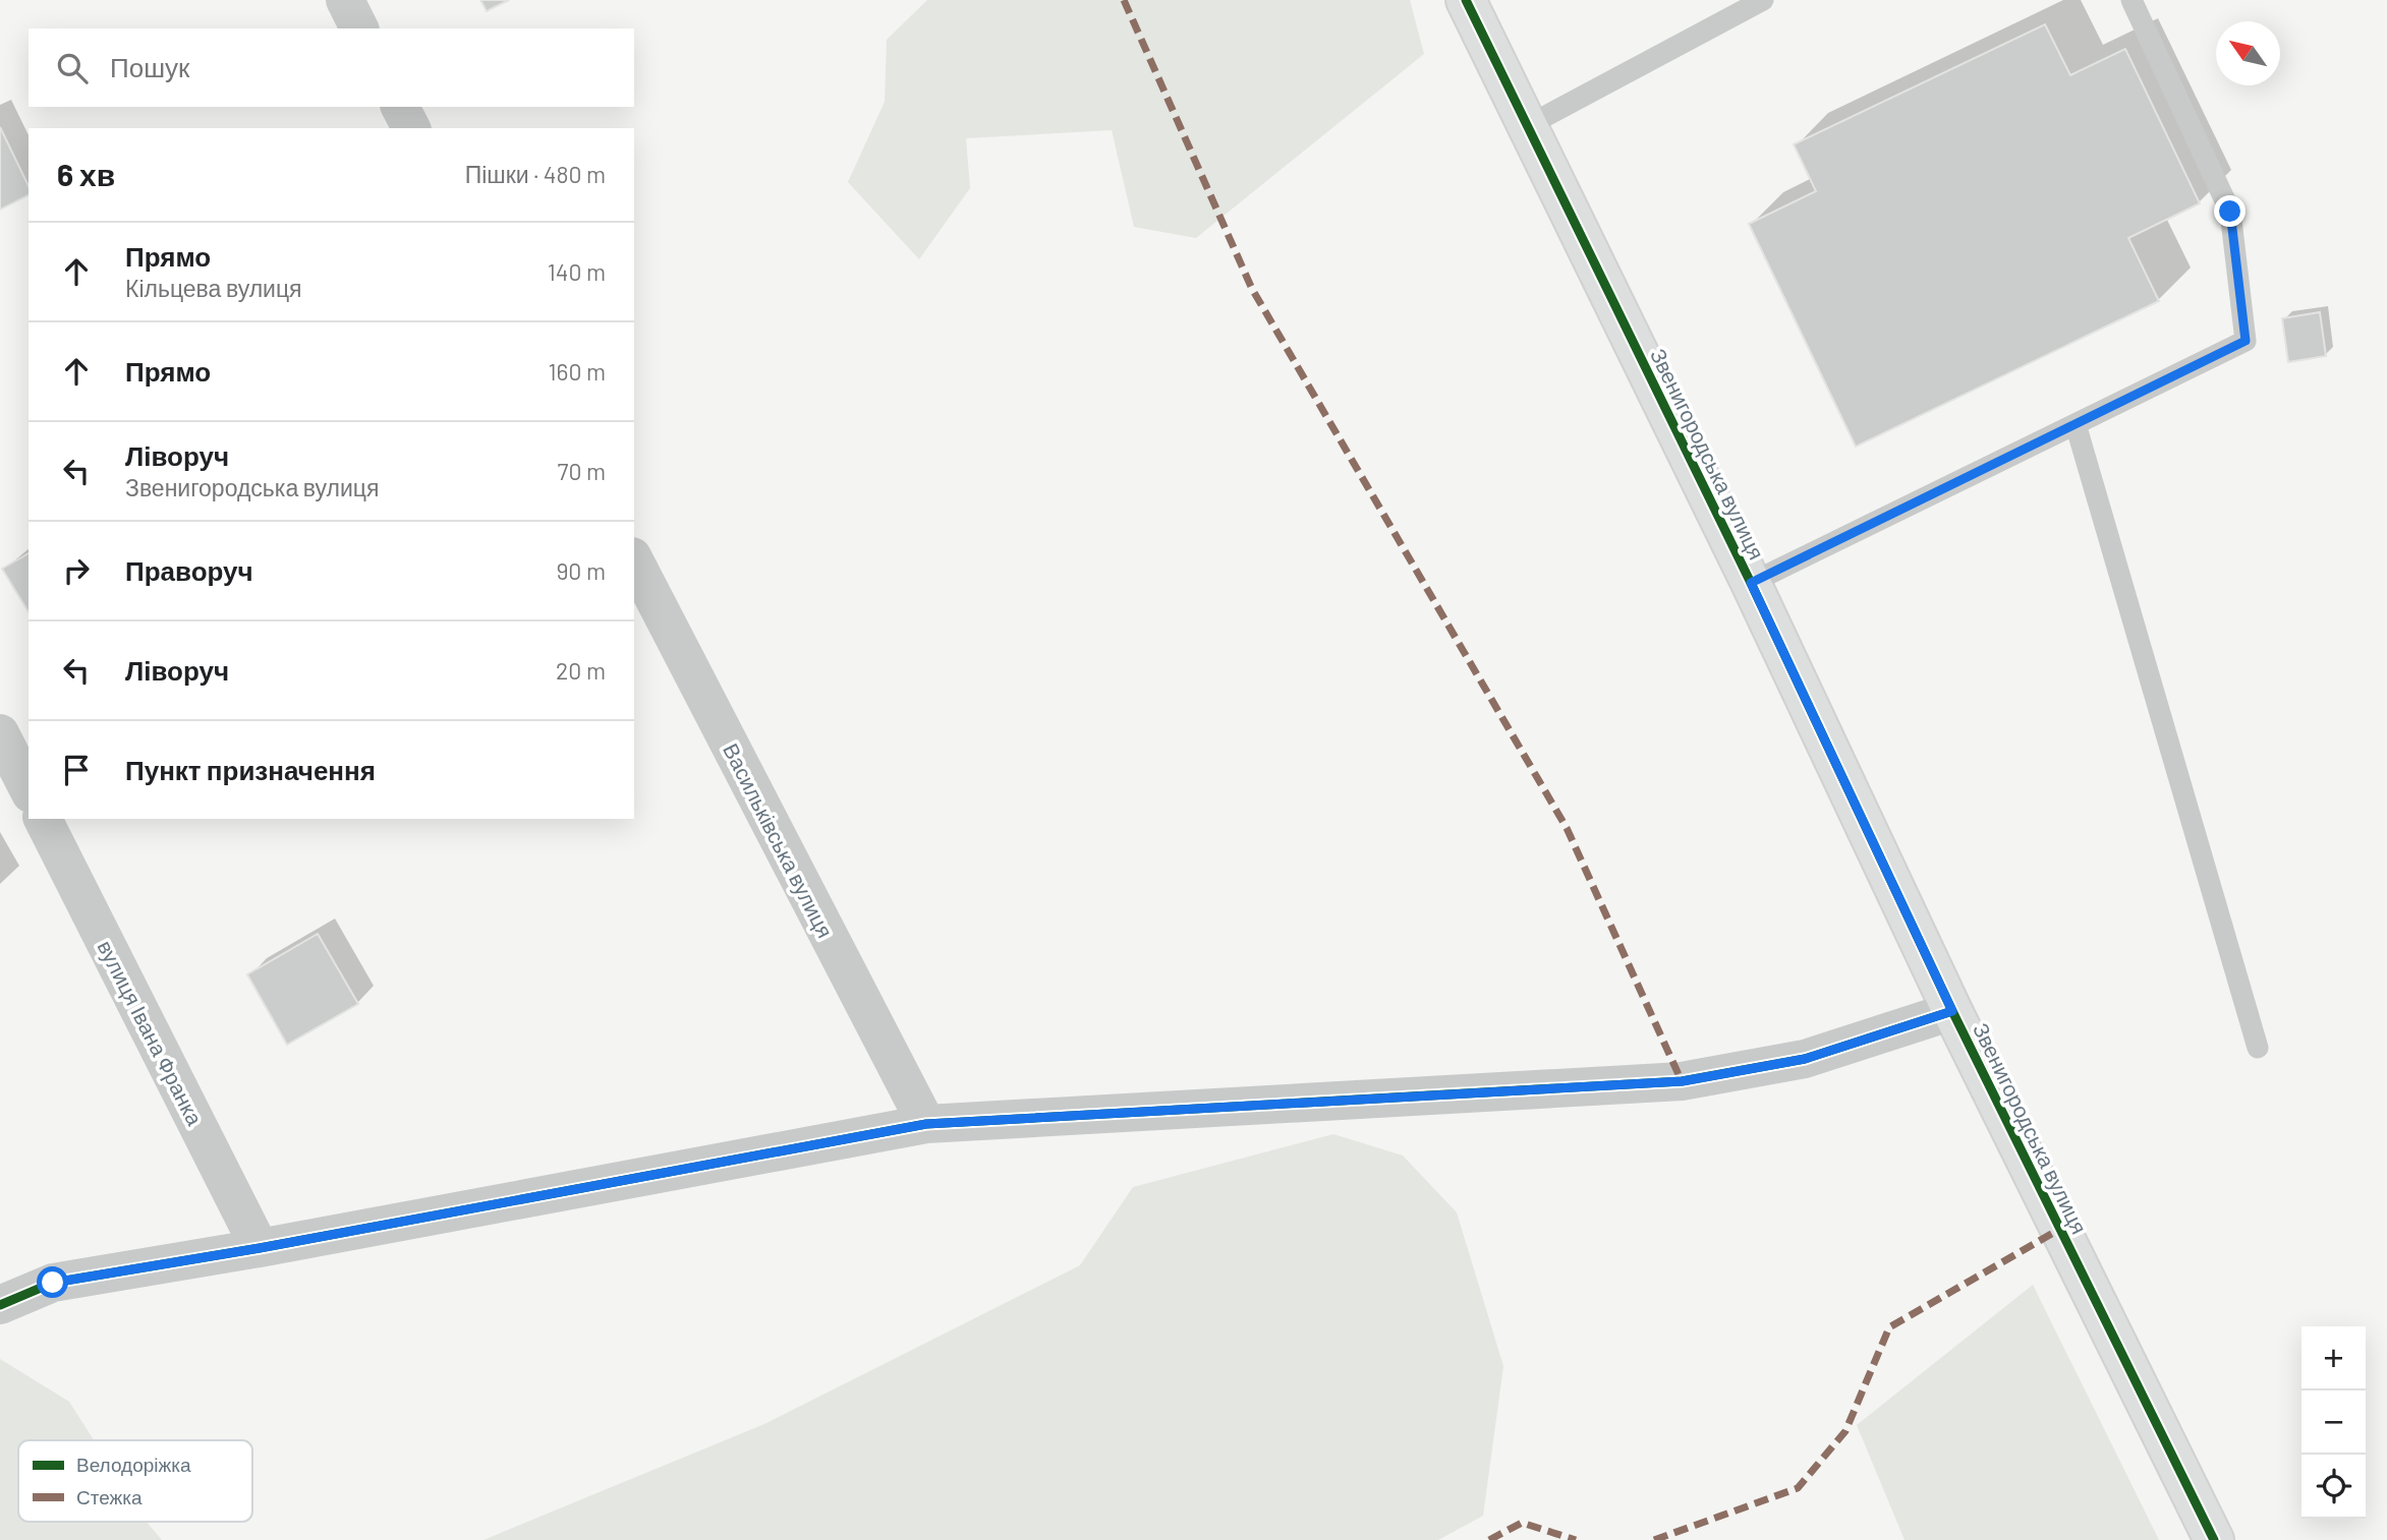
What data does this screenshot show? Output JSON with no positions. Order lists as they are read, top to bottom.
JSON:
{
  "streets": {
    "street": ["Звенигородська вулиця", "Васильківська вулиця", "вулиця Івана Франка"]
  },
  "legend": ["Велодоріжка", "Стежка"],
  "north": "top left",
  "page": {
    "search": "Пошук",
    "heading": ["6 хв", "Пішки · 480 m"],
    "list": [
      ["Прямо", "Кільцева вулиця", "140 m"],
      ["Прямо", "160 m"],
      ["Ліворуч", "Звенигородська вулиця", "70 m"],
      ["Праворуч", "90 m"],
      ["Ліворуч", "20 m"],
      "Пункт призначення"
    ],
    "map_buttons": ["+", "−"]
  }
}
